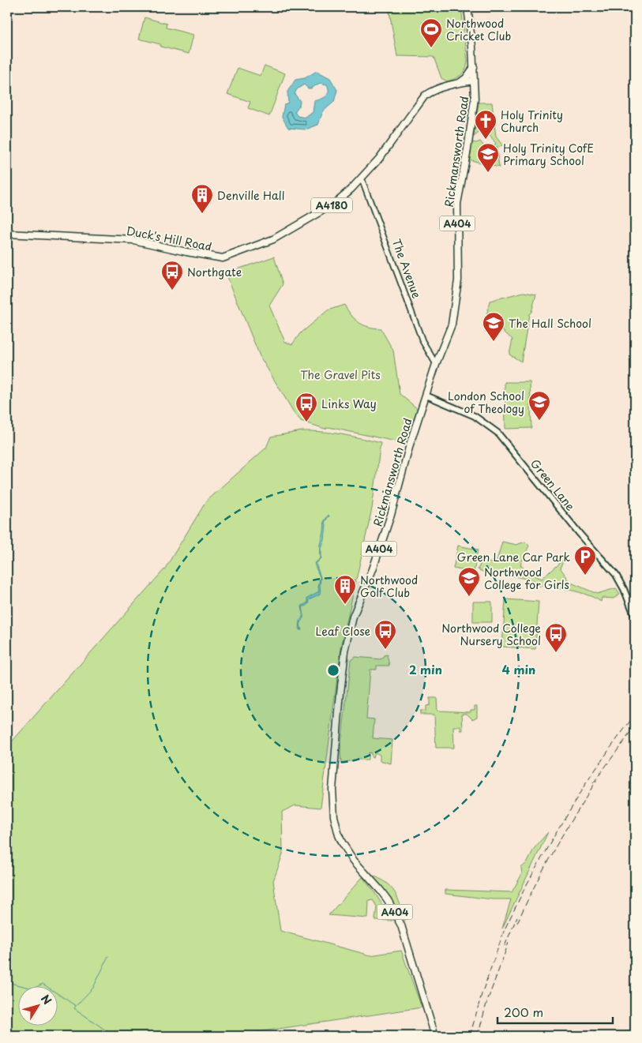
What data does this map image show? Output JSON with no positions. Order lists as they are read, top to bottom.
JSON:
{
  "streets": {
    "main road": [
      "Rickmansworth Road",
      "A4180",
      "A404",
      "Duck's Hill Road",
      "Green Lane"
    ],
    "street": ["The Avenue"]
  },
  "crossings": [
    ["Rickmansworth Road", "Duck's Hill Road"],
    ["Rickmansworth Road", "The Avenue"],
    ["Rickmansworth Road", "Green Lane"],
    ["Duck's Hill Road", "The Avenue"]
  ],
  "parks": ["The Gravel Pits"],
  "places": {
    "sports": ["Northwood Cricket Club"],
    "church": ["Holy Trinity Church"],
    "school or university": [
      "Holy Trinity CofE Primary School",
      "The Hall School",
      "London School of Theology",
      "Northwood College for Girls"
    ],
    "building": ["Denville Hall", "Northwood Golf Club"],
    "bus stop": [
      "Northgate",
      "Links Way",
      "Leaf Close",
      "Northwood College Nursery School"
    ],
    "parking": ["Green Lane Car Park"]
  },
  "scale_bar": "200 m",
  "north": "top right",
  "rings": ["2 min", "4 min"]
}
